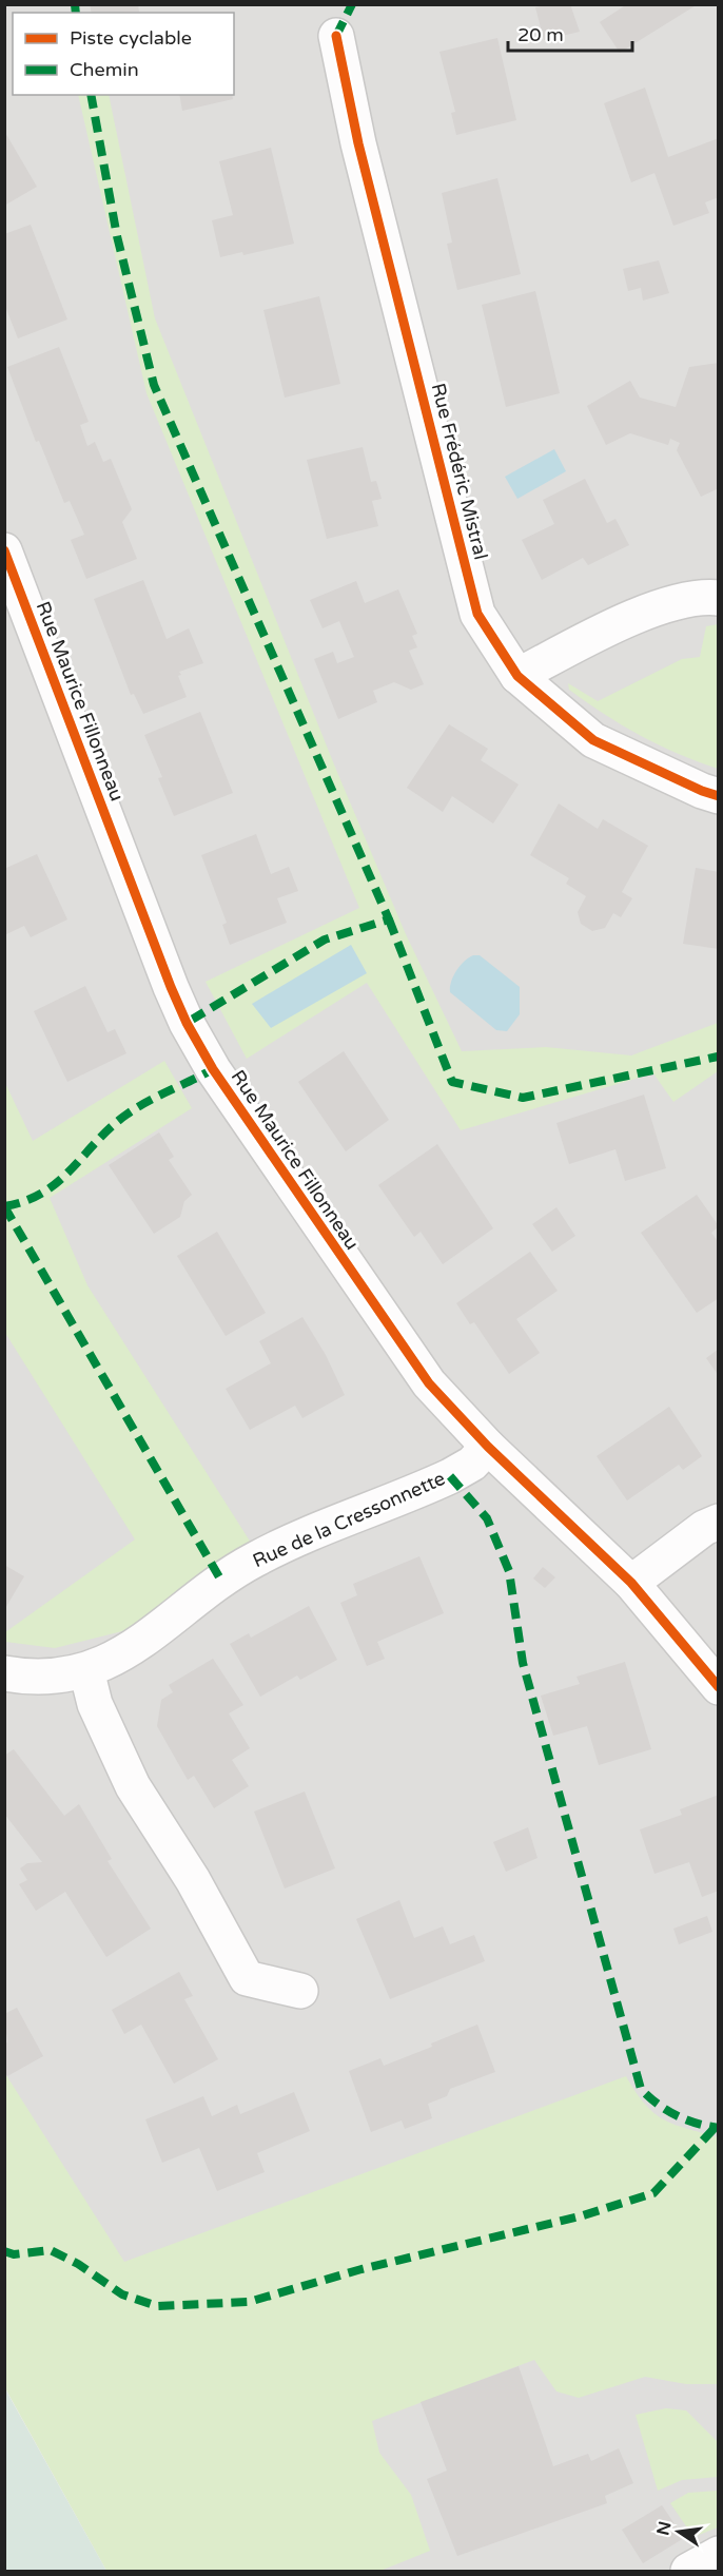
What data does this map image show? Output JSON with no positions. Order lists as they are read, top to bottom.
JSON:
{
  "streets": {
    "street": ["Rue Frédéric Mistral", "Rue Maurice Fillonneau", "Rue de la Cressonnette"]
  },
  "crossings": [
    ["Rue Maurice Fillonneau", "Rue de la Cressonnette"]
  ],
  "legend": ["Piste cyclable", "Chemin"],
  "scale_bar": "20 m",
  "north": "left"
}
